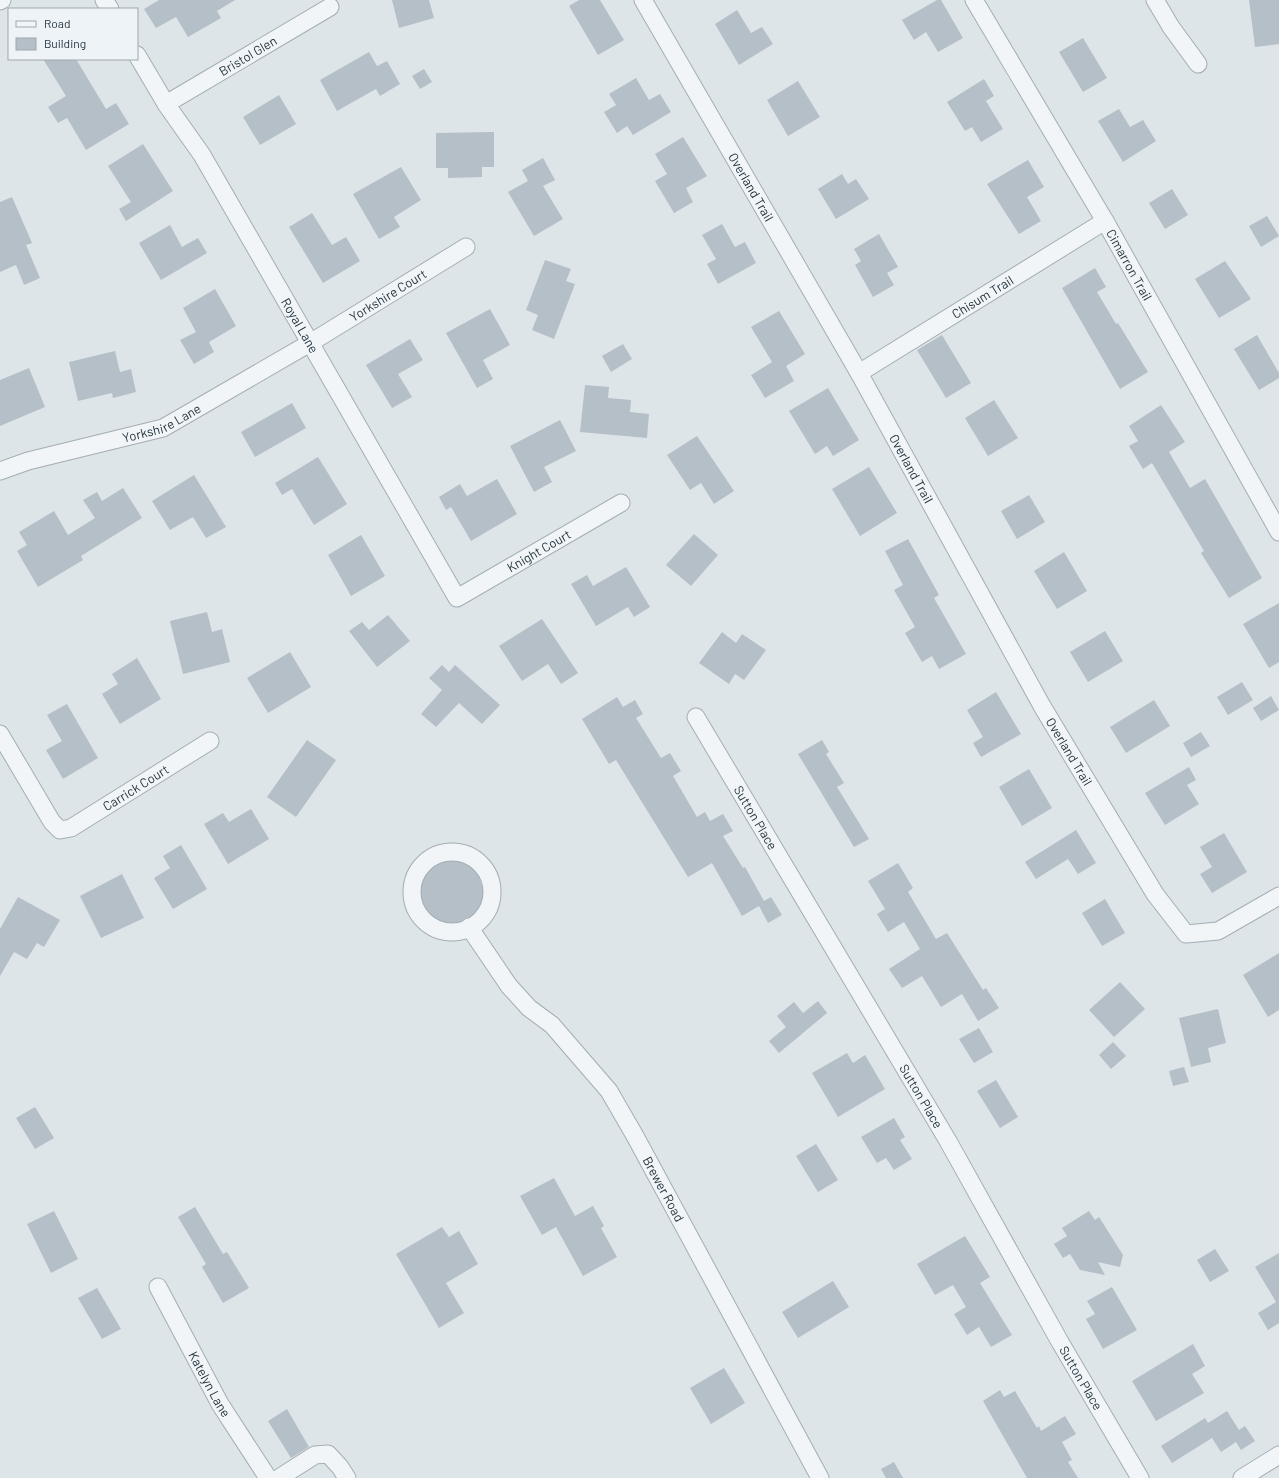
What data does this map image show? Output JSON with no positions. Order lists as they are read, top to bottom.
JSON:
{
  "streets": {
    "street": [
      "Bristol Glen",
      "Overland Trail",
      "Cimarron Trail",
      "Yorkshire Court",
      "Chisum Trail",
      "Royal Lane",
      "Yorkshire Lane",
      "Knight Court",
      "Carrick Court",
      "Sutton Place",
      "Brewer Road",
      "Katelyn Lane"
    ]
  },
  "crossings": [
    ["Bristol Glen", "Royal Lane"],
    ["Overland Trail", "Chisum Trail"],
    ["Cimarron Trail", "Chisum Trail"],
    ["Yorkshire Court", "Royal Lane"],
    ["Yorkshire Court", "Yorkshire Lane"],
    ["Royal Lane", "Yorkshire Lane"],
    ["Royal Lane", "Knight Court"]
  ],
  "legend": ["Road", "Building"]
}
